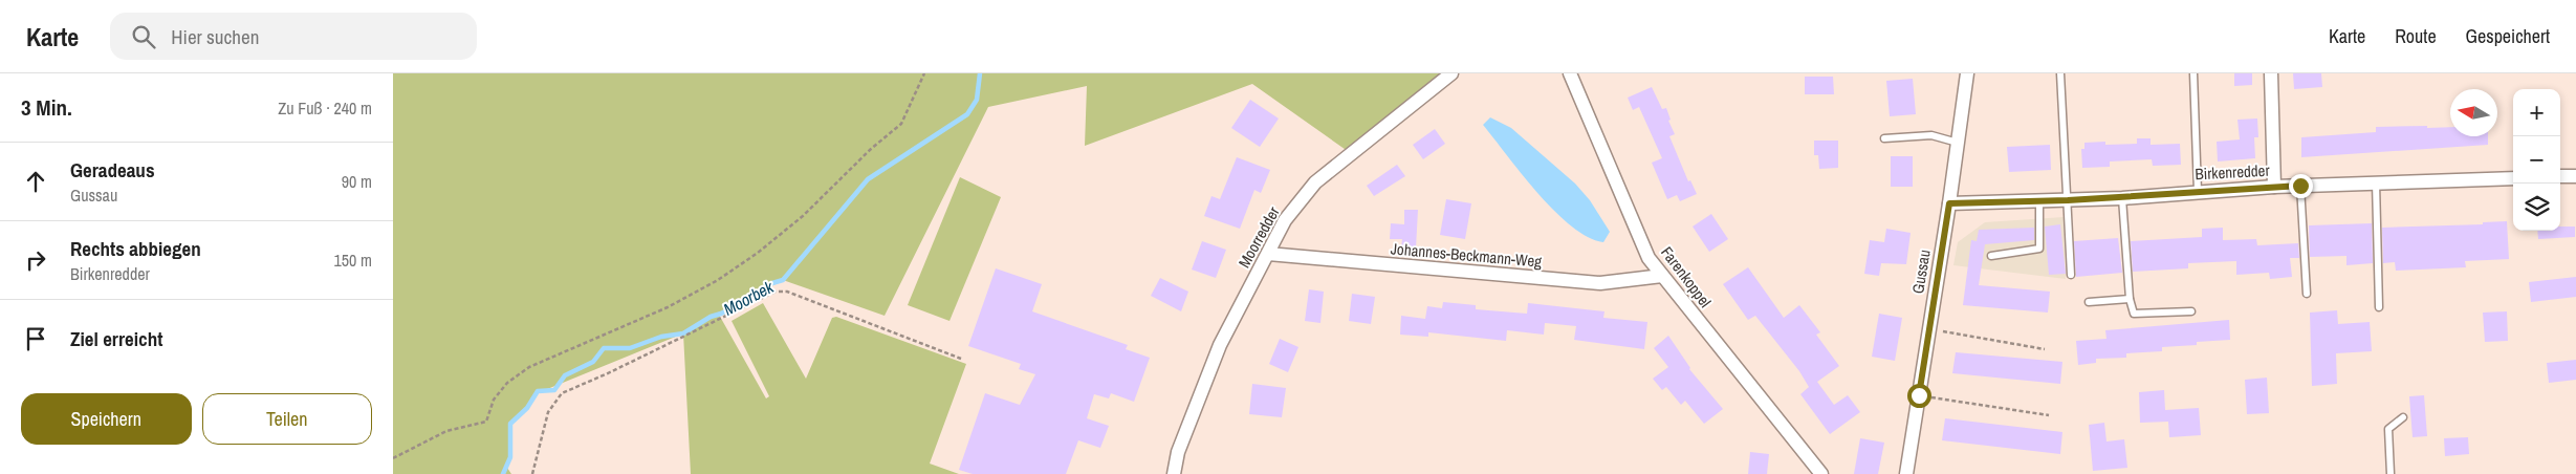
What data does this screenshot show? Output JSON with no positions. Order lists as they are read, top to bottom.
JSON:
{
  "streets": {
    "street": [
      "Birkenredder",
      "Moorredder",
      "Johannes-Beckmann-Weg",
      "Gussau",
      "Farenkoppel"
    ]
  },
  "crossings": [
    ["Birkenredder", "Gussau"],
    ["Moorredder", "Johannes-Beckmann-Weg"],
    ["Johannes-Beckmann-Weg", "Farenkoppel"]
  ],
  "water": ["Moorbek"],
  "north": "left",
  "page": {
    "header": "Karte",
    "search": "Hier suchen",
    "nav": ["Karte", "Route", "Gespeichert"],
    "heading": ["3 Min.", "Zu Fuß · 240 m"],
    "map_buttons": ["+", "−"],
    "list": [
      ["Geradeaus", "Gussau", "90 m"],
      ["Rechts abbiegen", "Birkenredder", "150 m"],
      "Ziel erreicht"
    ],
    "buttons": ["Speichern", "Teilen"]
  }
}
